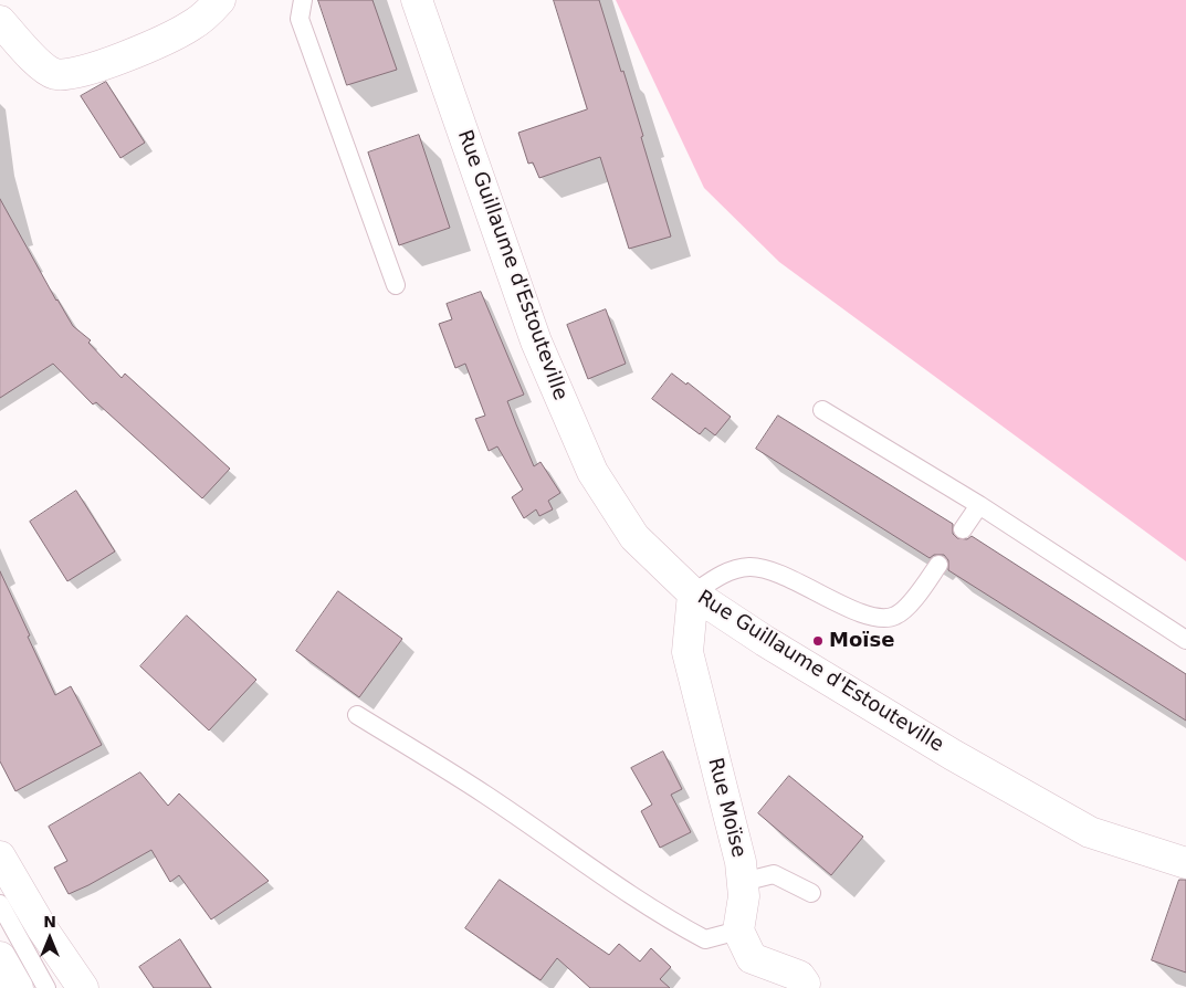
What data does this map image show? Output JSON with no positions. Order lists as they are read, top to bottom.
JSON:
{
  "streets": {
    "street": ["Rue Guillaume d'Estouteville", "Rue Moïse"]
  },
  "crossings": [
    ["Rue Guillaume d'Estouteville", "Rue Moïse"]
  ],
  "places": ["Moïse"],
  "north": "top"
}
